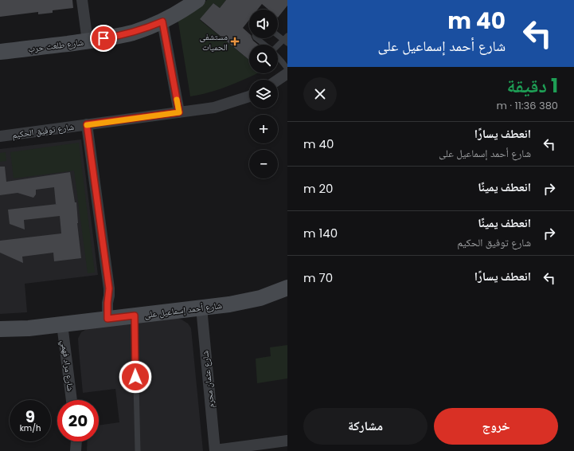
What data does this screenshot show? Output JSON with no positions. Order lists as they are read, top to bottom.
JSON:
{
  "streets": {
    "street": [
      "شارع طلعت حرب",
      "شارع توفيق الحكيم",
      "شارع أحمد إسماعيل على",
      "شارع مراد فهمي",
      "شارع عثمان محرم"
    ]
  },
  "crossings": [
    ["شارع أحمد إسماعيل على", "شارع مراد فهمي"],
    ["شارع أحمد إسماعيل على", "شارع عثمان محرم"]
  ],
  "places": {
    "health": ["مستشفى الحميات"]
  },
  "page": {
    "turn": ["40 m", "شارع أحمد إسماعيل على"],
    "map_buttons": ["+", "−"],
    "heading": ["1 دقيقة", "380 m · 11:36"],
    "list": [
      {
        "name": "انعطف يسارًا",
        "note": "شارع أحمد إسماعيل على",
        "value": "40 m"
      },
      {
        "name": "انعطف يمينًا",
        "value": "20 m"
      },
      {
        "name": "انعطف يمينًا",
        "note": "شارع توفيق الحكيم",
        "value": "140 m"
      },
      {
        "name": "انعطف يسارًا",
        "value": "70 m"
      }
    ],
    "speed": "9 km/h",
    "limit": "20",
    "buttons": ["خروج", "مشاركة"]
  }
}
